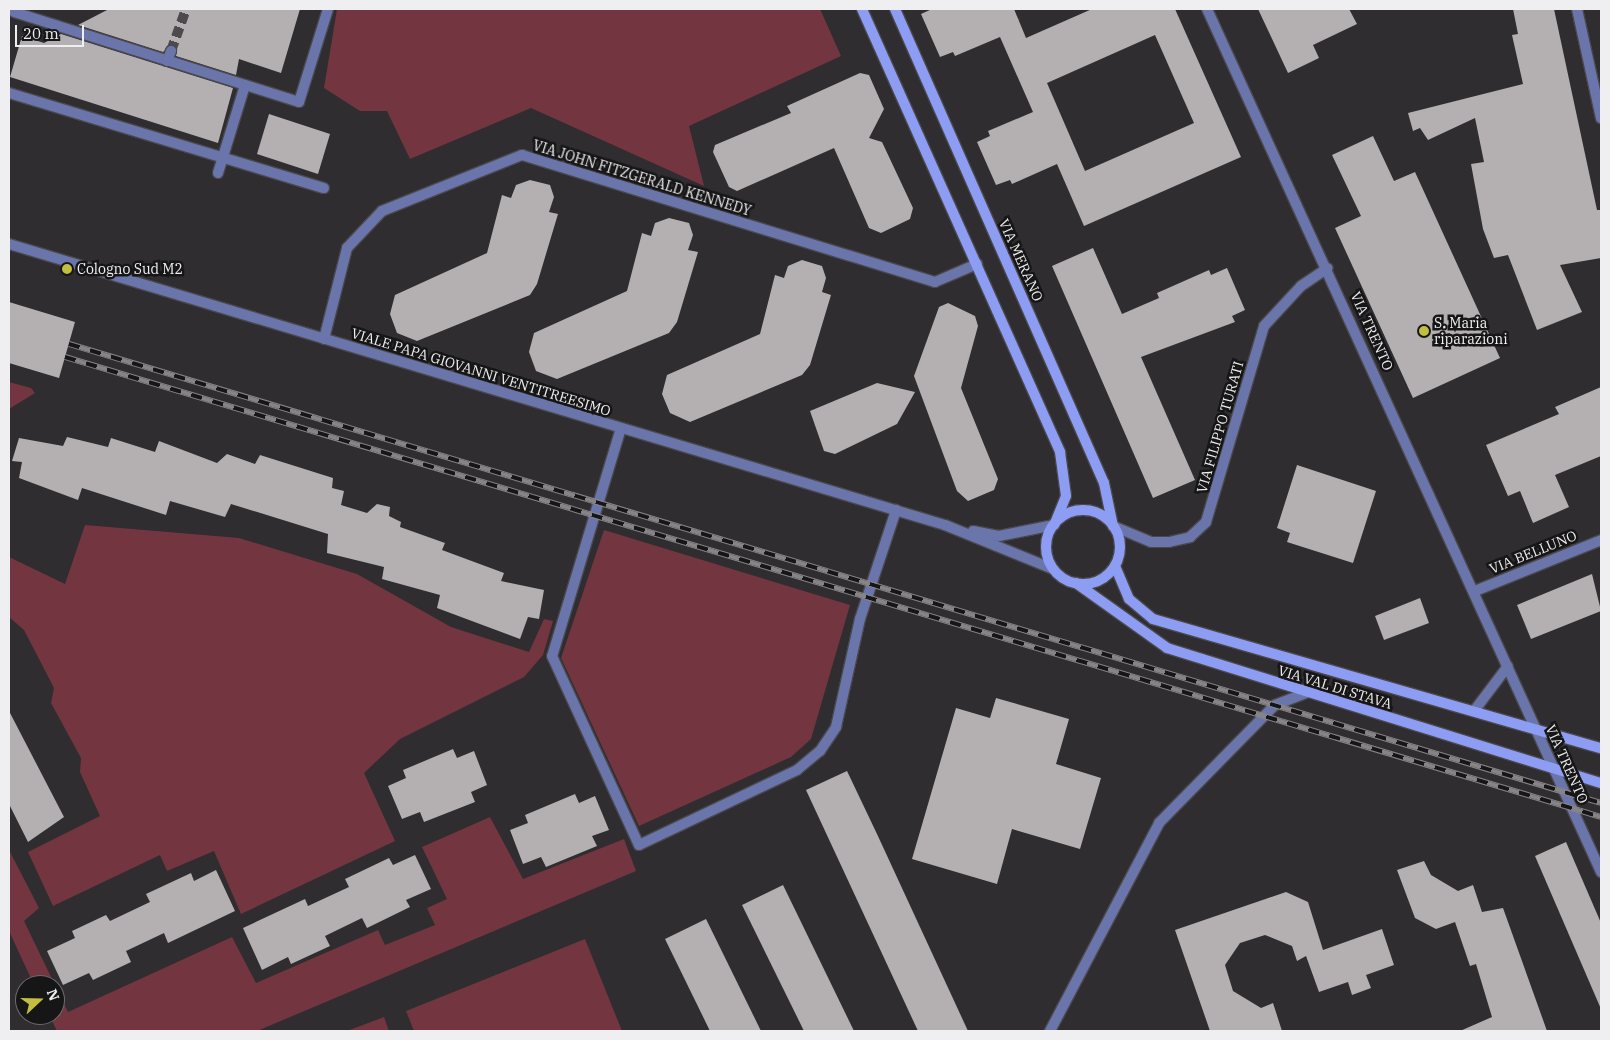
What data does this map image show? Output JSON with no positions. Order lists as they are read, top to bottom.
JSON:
{
  "streets": {
    "street": [
      "VIA JOHN FITZGERALD KENNEDY",
      "VIA MERANO",
      "VIA TRENTO",
      "VIALE PAPA GIOVANNI VENTITREESIMO",
      "VIA FILIPPO TURATI",
      "VIA BELLUNO",
      "VIA VAL DI STAVA"
    ]
  },
  "crossings": [
    ["VIA JOHN FITZGERALD KENNEDY", "VIALE PAPA GIOVANNI VENTITREESIMO"],
    ["VIA MERANO", "VIALE PAPA GIOVANNI VENTITREESIMO"],
    ["VIA MERANO", "VIA FILIPPO TURATI"],
    ["VIA MERANO", "VIA VAL DI STAVA"],
    ["VIA TRENTO", "VIA FILIPPO TURATI"],
    ["VIA TRENTO", "VIA BELLUNO"],
    ["VIA TRENTO", "VIA VAL DI STAVA"],
    ["VIALE PAPA GIOVANNI VENTITREESIMO", "VIA FILIPPO TURATI"],
    ["VIALE PAPA GIOVANNI VENTITREESIMO", "VIA VAL DI STAVA"],
    ["VIA FILIPPO TURATI", "VIA VAL DI STAVA"]
  ],
  "places": ["Cologno Sud M2", "S. Maria riparazioni"],
  "scale_bar": "20 m",
  "north": "right"
}
